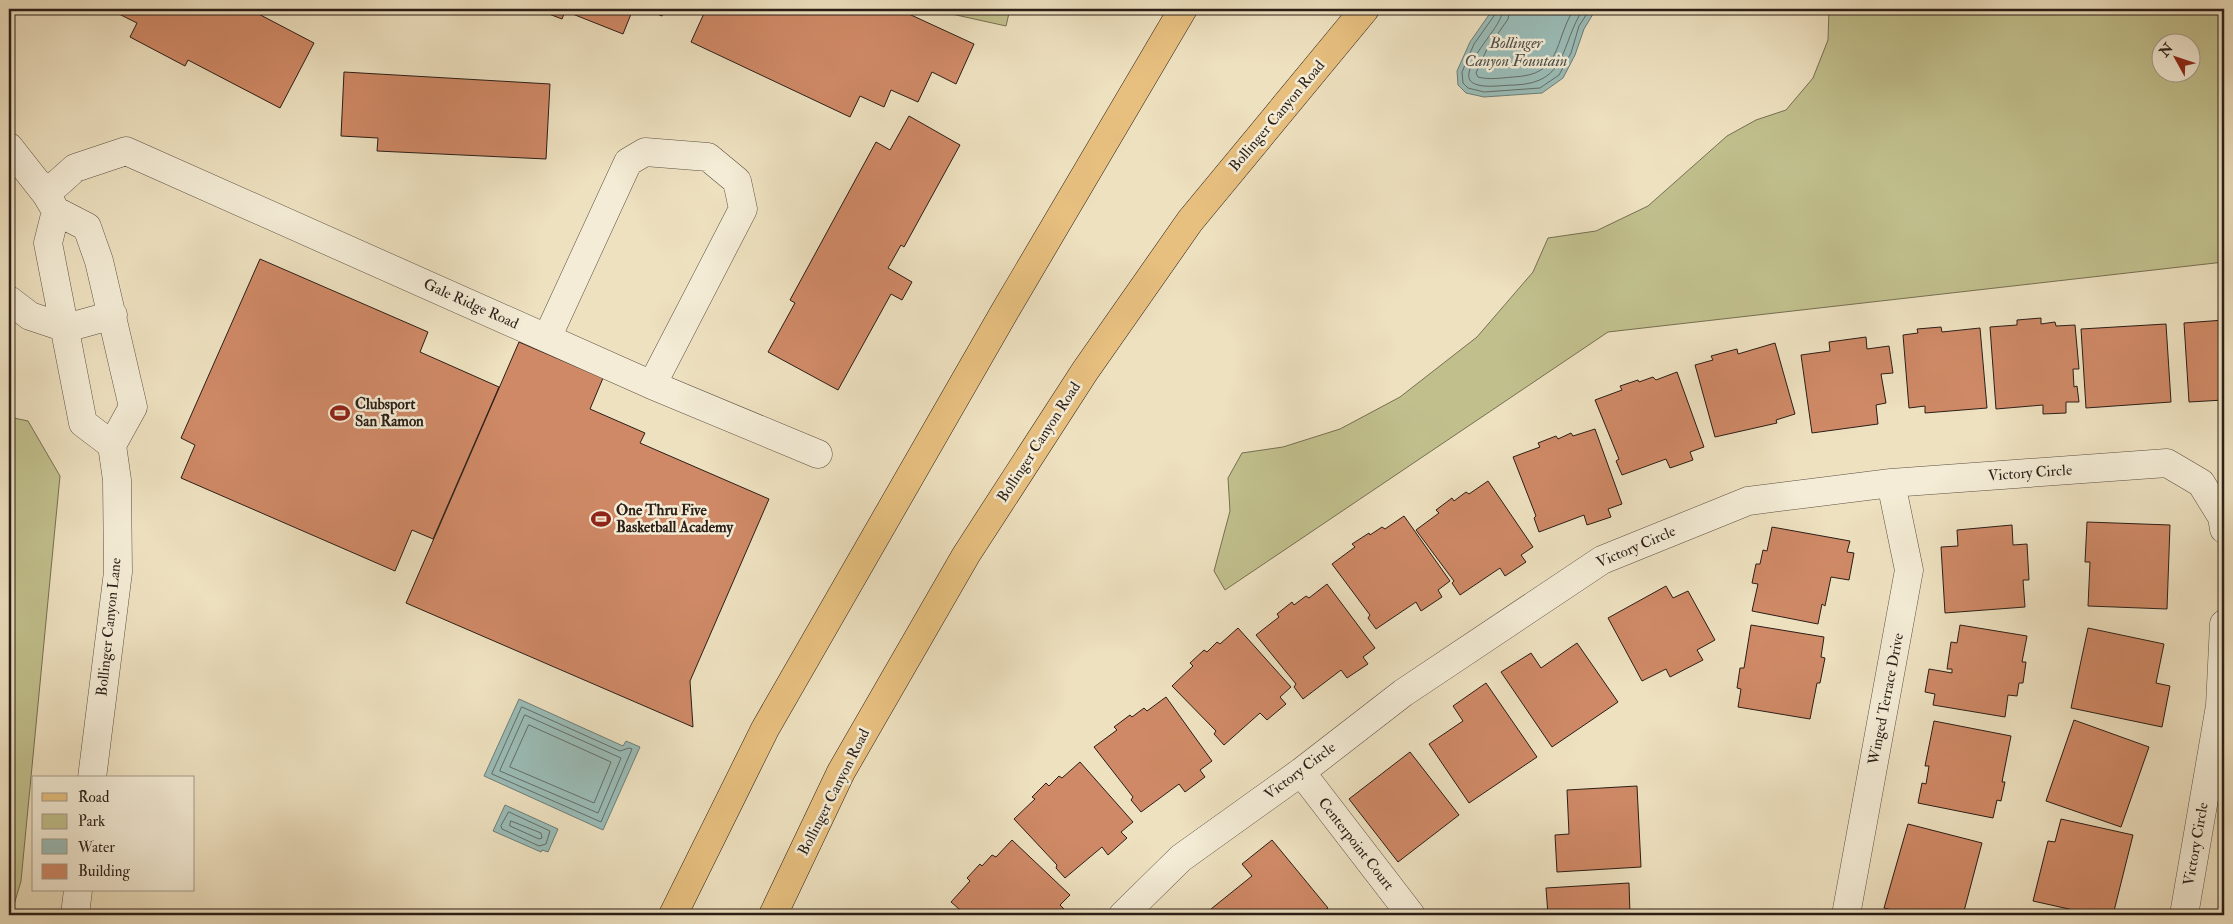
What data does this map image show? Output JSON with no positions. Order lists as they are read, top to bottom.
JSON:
{
  "streets": {
    "main road": ["Bollinger Canyon Road"],
    "street": [
      "Gale Ridge Road",
      "Victory Circle",
      "Bollinger Canyon Lane",
      "Winged Terrace Drive",
      "Centerpoint Court"
    ]
  },
  "crossings": [
    ["Victory Circle", "Winged Terrace Drive"],
    ["Victory Circle", "Centerpoint Court"]
  ],
  "water": ["Bollinger Canyon Fountain"],
  "places": {
    "sports": ["Clubsport San Ramon", "One Thru Five Basketball Academy"]
  },
  "legend": [
    "Road",
    "Park",
    "Water",
    "Building"
  ],
  "north": "top left"
}
